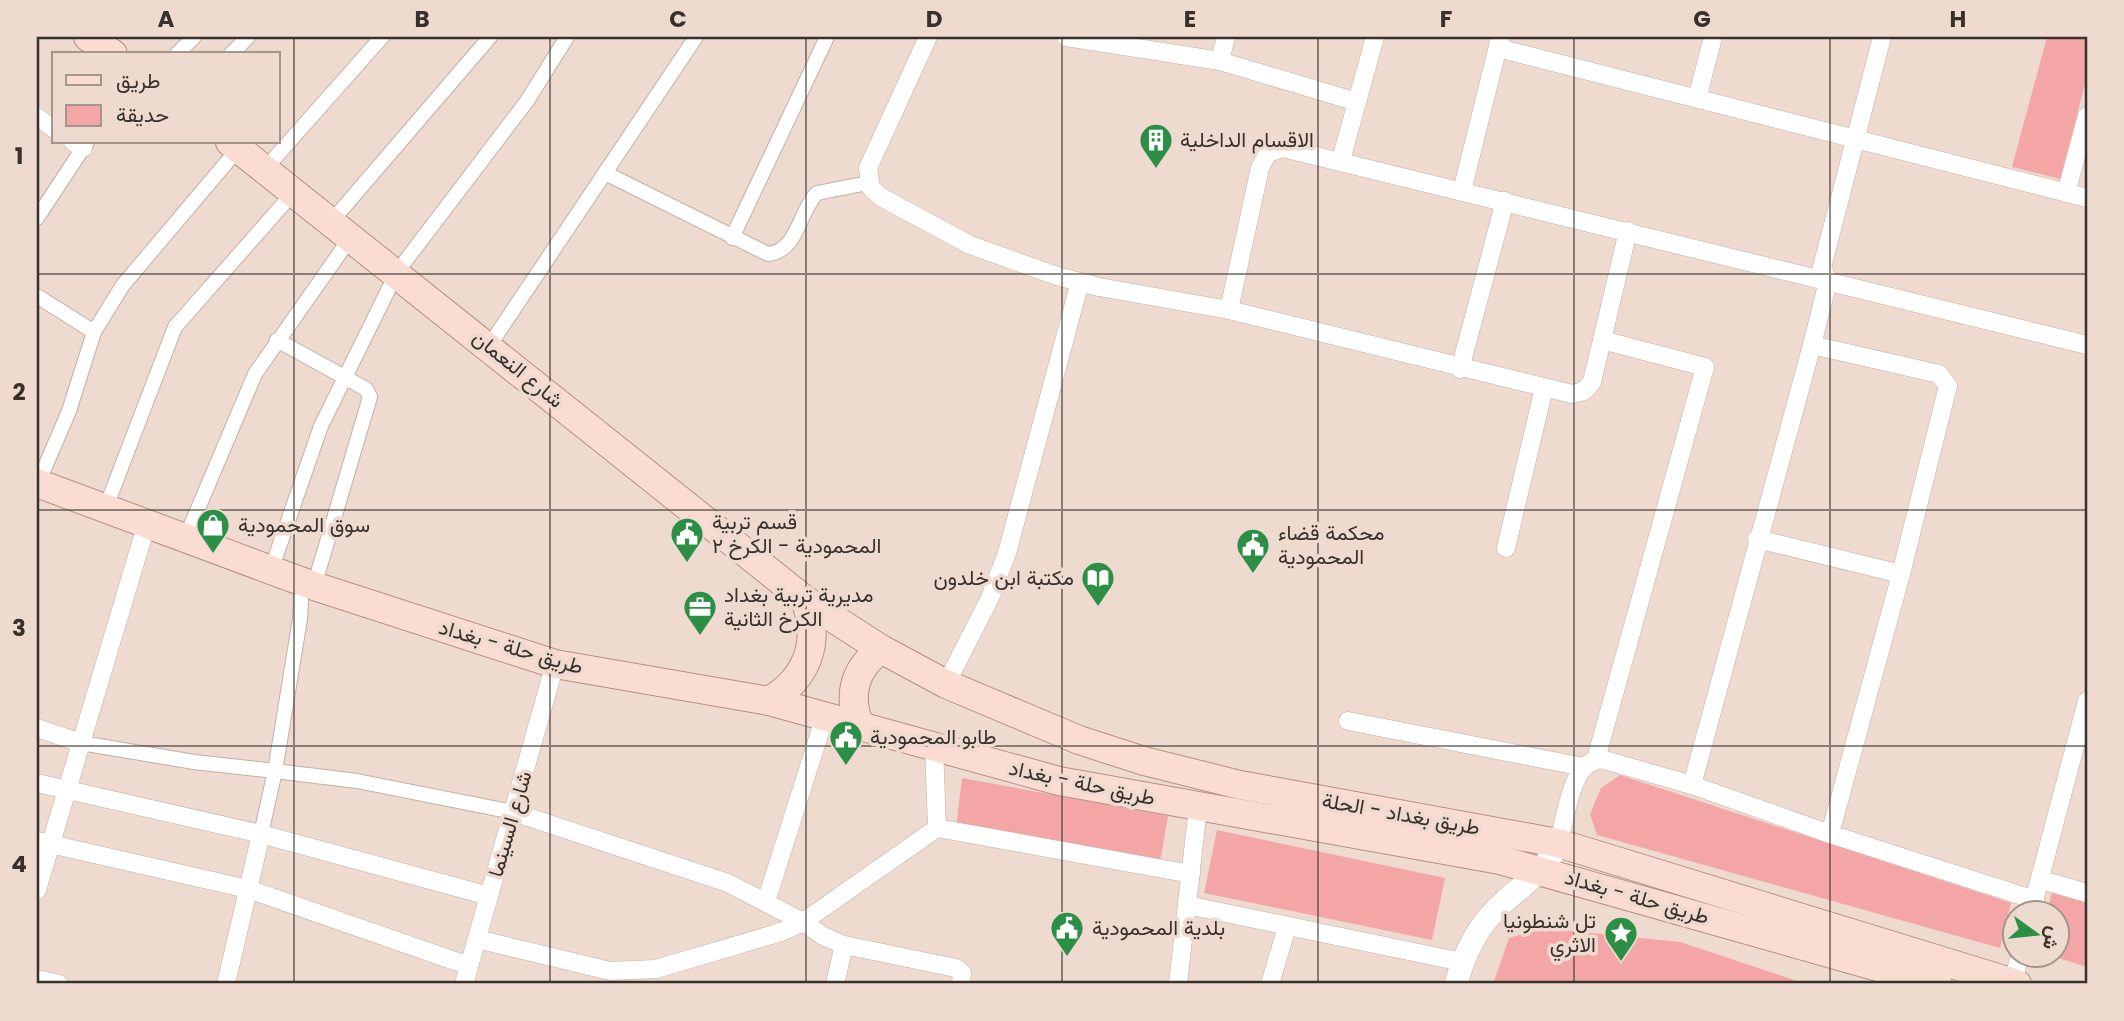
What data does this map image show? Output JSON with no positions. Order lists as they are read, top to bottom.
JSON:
{
  "streets": {
    "main road": ["شارع النعمان", "طريق حلة - بغداد", "طريق بغداد - الحلة"],
    "street": ["شارع السينما"]
  },
  "crossings": [
    ["شارع النعمان", "طريق بغداد - الحلة"],
    ["طريق حلة - بغداد", "شارع السينما"]
  ],
  "places": {
    "building": ["الاقسام الداخلية"],
    "shop": ["سوق المحمودية"],
    "public building": [
      "قسم تربية المحمودية - الكرخ ٢",
      "محكمة قضاء المحمودية",
      "طابو المحمودية",
      "بلدية المحمودية"
    ],
    "library": ["مكتبة ابن خلدون"],
    "office": ["مديرية تربية بغداد الكرخ الثانية"],
    "place": ["تل شنطونيا الاثري"]
  },
  "legend": ["طريق", "حديقة"],
  "north": "right",
  "grid": {
    "columns": [
      "A",
      "B",
      "C",
      "D",
      "E",
      "F",
      "G",
      "H"
    ],
    "rows": [
      "1",
      "2",
      "3",
      "4"
    ]
  }
}
